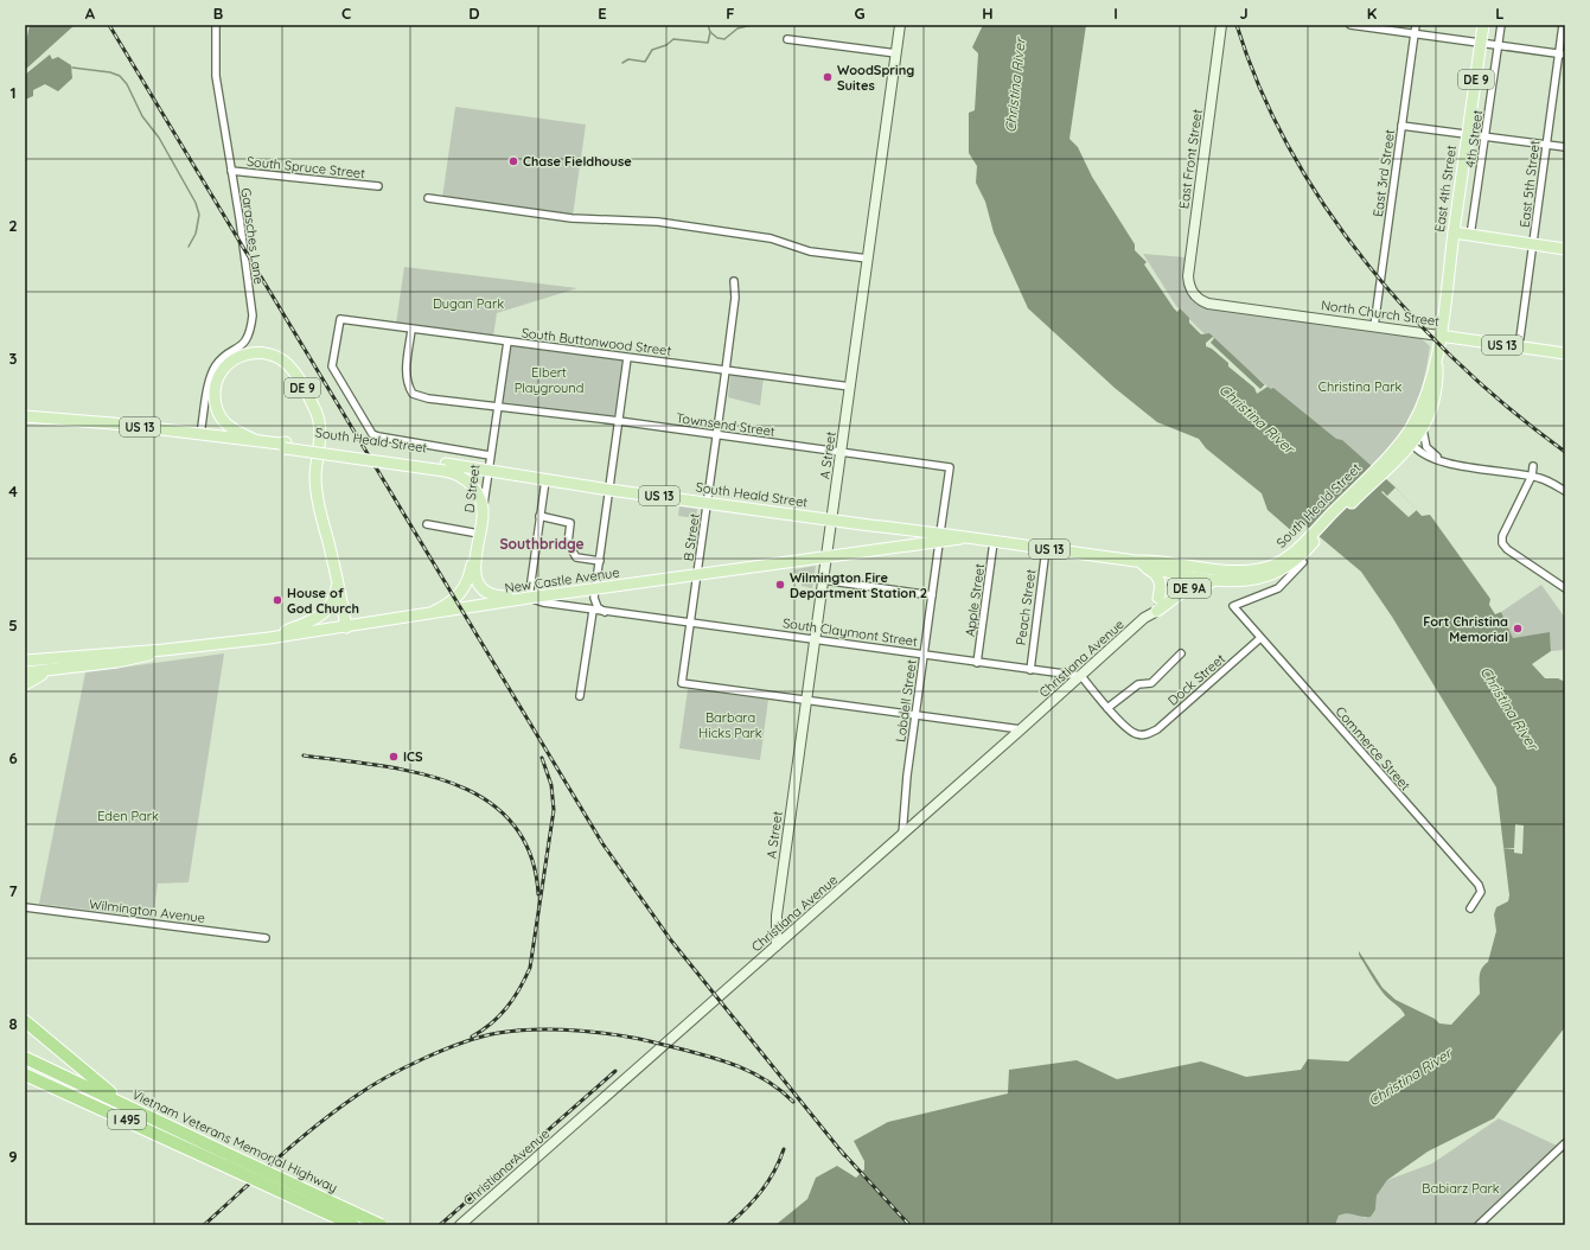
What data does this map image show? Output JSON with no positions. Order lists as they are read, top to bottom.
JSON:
{
  "streets": {
    "highway": ["I 495", "Vietnam Veterans Memorial Highway"],
    "main road": [
      "DE 9",
      "East 4th Street",
      "North Church Street",
      "US 13",
      "South Heald Street",
      "D Street",
      "New Castle Avenue",
      "DE 9A"
    ],
    "street": [
      "4th Street",
      "East Front Street",
      "South Spruce Street",
      "East 3rd Street",
      "East 5th Street",
      "Garasches Lane",
      "South Buttonwood Street",
      "Townsend Street",
      "A Street",
      "B Street",
      "Apple Street",
      "Peach Street",
      "South Claymont Street",
      "Christiana Avenue",
      "Dock Street",
      "Lobdell Street",
      "Commerce Street",
      "Wilmington Avenue"
    ]
  },
  "crossings": [
    ["DE 9", "South Heald Street"],
    ["DE 9", "New Castle Avenue"],
    ["East Front Street", "North Church Street"],
    ["South Spruce Street", "Garasches Lane"],
    ["East 3rd Street", "North Church Street"],
    ["East 5th Street", "North Church Street"],
    ["East 4th Street", "North Church Street"],
    ["East 4th Street", "South Heald Street"],
    ["Garasches Lane", "South Heald Street"],
    ["South Buttonwood Street", "Townsend Street"],
    ["South Buttonwood Street", "A Street"],
    ["South Buttonwood Street", "D Street"],
    ["South Buttonwood Street", "B Street"],
    ["Townsend Street", "A Street"],
    ["Townsend Street", "D Street"],
    ["Townsend Street", "B Street"],
    ["Townsend Street", "Lobdell Street"],
    ["South Heald Street", "A Street"],
    ["South Heald Street", "D Street"],
    ["South Heald Street", "B Street"],
    ["South Heald Street", "New Castle Avenue"],
    ["South Heald Street", "DE 9A"],
    ["South Heald Street", "Apple Street"],
    ["South Heald Street", "Peach Street"],
    ["South Heald Street", "Christiana Avenue"],
    ["South Heald Street", "Lobdell Street"],
    ["A Street", "B Street"],
    ["A Street", "New Castle Avenue"],
    ["A Street", "South Claymont Street"],
    ["A Street", "Christiana Avenue"],
    ["D Street", "New Castle Avenue"],
    ["D Street", "South Claymont Street"],
    ["B Street", "New Castle Avenue"],
    ["B Street", "South Claymont Street"],
    ["New Castle Avenue", "South Claymont Street"],
    ["New Castle Avenue", "Lobdell Street"],
    ["DE 9A", "Christiana Avenue"],
    ["Apple Street", "South Claymont Street"],
    ["Peach Street", "South Claymont Street"],
    ["South Claymont Street", "Christiana Avenue"],
    ["South Claymont Street", "Lobdell Street"],
    ["Christiana Avenue", "Lobdell Street"],
    ["Dock Street", "Commerce Street"]
  ],
  "districts": ["Southbridge"],
  "water": ["Christina River"],
  "parks": [
    "Dugan Park",
    "Elbert Playground",
    "Christina Park",
    "Barbara Hicks Park",
    "Eden Park",
    "Babiarz Park"
  ],
  "places": [
    "WoodSpring Suites",
    "Chase Fieldhouse",
    "Wilmington Fire Department Station 2",
    "House of God Church",
    "Fort Christina Memorial",
    "ICS"
  ],
  "grid": {
    "columns": [
      "A",
      "B",
      "C",
      "D",
      "E",
      "F",
      "G",
      "H",
      "I",
      "J",
      "K",
      "L"
    ],
    "rows": [
      "1",
      "2",
      "3",
      "4",
      "5",
      "6",
      "7",
      "8",
      "9"
    ]
  }
}
